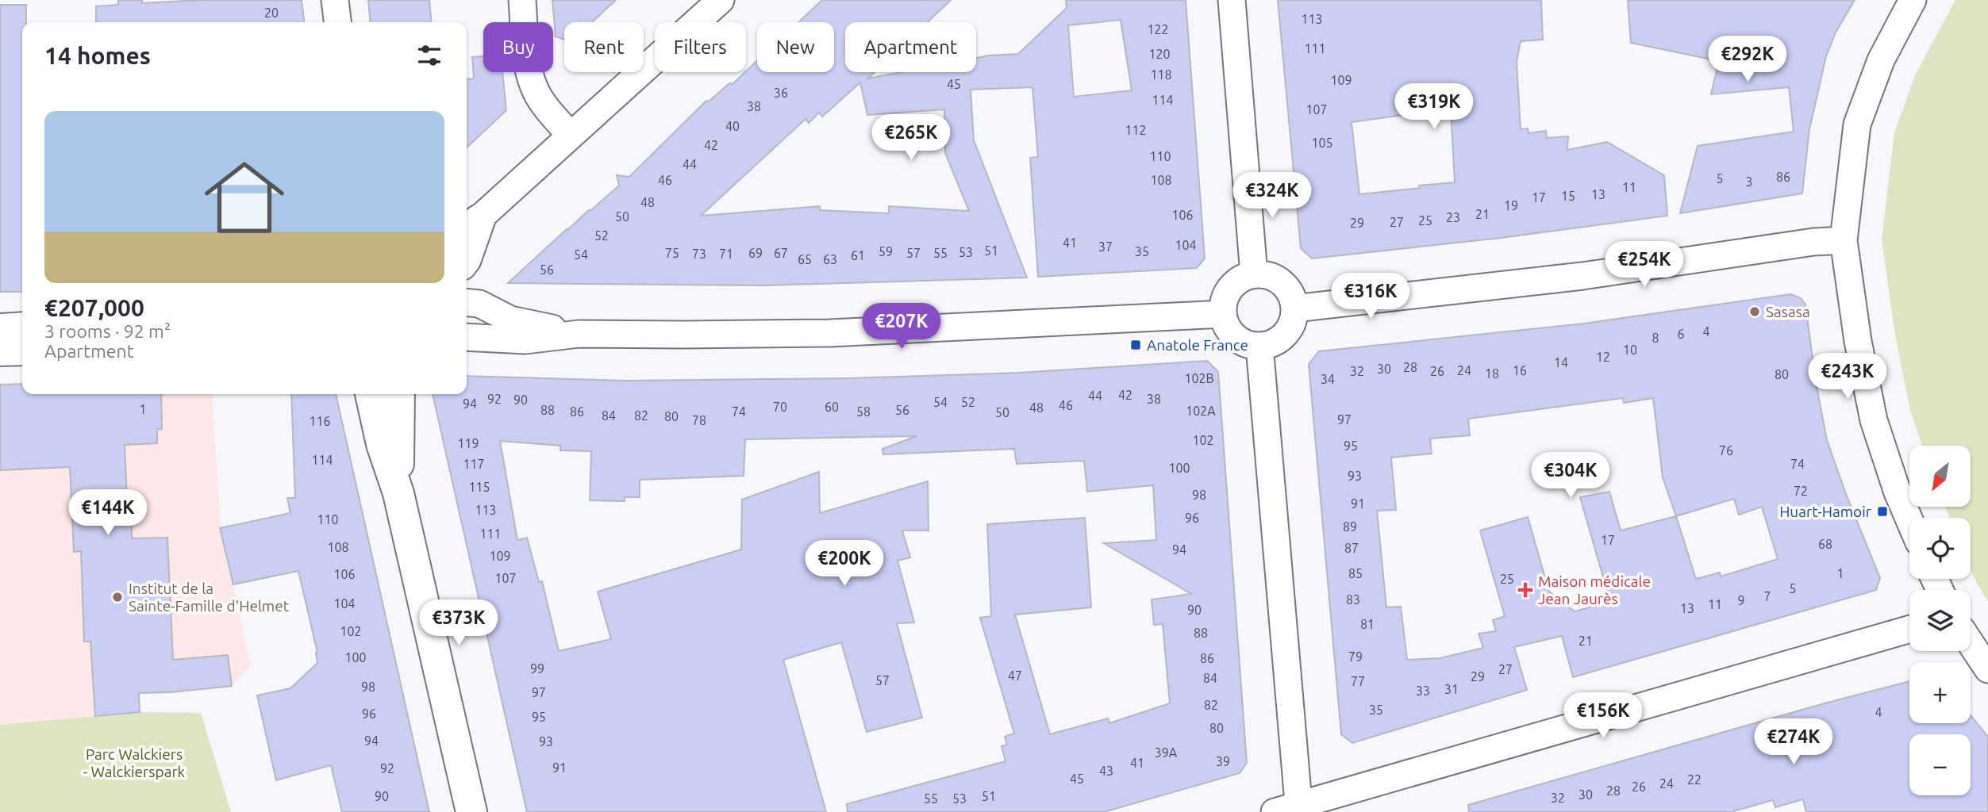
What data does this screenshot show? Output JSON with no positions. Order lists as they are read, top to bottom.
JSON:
{
  "parks": ["Parc Walckiers - Walckierspark"],
  "places": {
    "other": ["Sasasa", "Institut de la Sainte-Famille d'Helmet"],
    "transit": ["Anatole France", "Huart-Hamoir"],
    "health": ["Maison médicale Jean Jaurès"]
  },
  "house_numbers": [
    "20",
    "113",
    "122",
    "111",
    "120",
    "118",
    "109",
    "45",
    "36",
    "114",
    "38",
    "107",
    "40",
    "112",
    "105",
    "42",
    "110",
    "44",
    "86",
    "5",
    "46",
    "108",
    "3",
    "11",
    "13",
    "15",
    "17",
    "48",
    "19",
    "21",
    "106",
    "50",
    "23",
    "25",
    "27",
    "29",
    "52",
    "41",
    "104",
    "37",
    "51",
    "59",
    "35",
    "53",
    "75",
    "69",
    "67",
    "57",
    "55",
    "73",
    "71",
    "54",
    "61",
    "65",
    "63",
    "56",
    "4",
    "6",
    "8",
    "10",
    "12",
    "14",
    "28",
    "30",
    "24",
    "16",
    "32",
    "26",
    "18",
    "80",
    "102B",
    "34",
    "42",
    "44",
    "92",
    "38",
    "90",
    "54",
    "52",
    "94",
    "46",
    "70",
    "60",
    "48",
    "1",
    "88",
    "56",
    "102A",
    "86",
    "74",
    "58",
    "50",
    "84",
    "82",
    "80",
    "97",
    "78",
    "116",
    "102",
    "119",
    "95",
    "76",
    "114",
    "117",
    "74",
    "100",
    "93",
    "115",
    "72",
    "98",
    "91",
    "113",
    "96",
    "110",
    "89",
    "111",
    "17",
    "68",
    "108",
    "87",
    "94",
    "109",
    "85",
    "1",
    "106",
    "107",
    "25",
    "5",
    "7",
    "83",
    "9",
    "104",
    "11",
    "13",
    "90",
    "81",
    "102",
    "88",
    "21",
    "79",
    "100",
    "86",
    "99",
    "27",
    "47",
    "29",
    "84",
    "57",
    "77",
    "98",
    "31",
    "33",
    "97",
    "82",
    "35",
    "4",
    "96",
    "95",
    "80",
    "94",
    "93",
    "39A",
    "39",
    "41",
    "91",
    "92",
    "43",
    "45",
    "22",
    "24",
    "26",
    "28",
    "30",
    "90",
    "51",
    "32",
    "55",
    "53"
  ],
  "north": "bottom left",
  "page": {
    "chip": [
      "Buy",
      "Rent",
      "Filters",
      "New",
      "Apartment"
    ],
    "heading": "14 homes",
    "price": [
      "€292K",
      "€319K",
      "€265K",
      "€324K",
      "€254K",
      "€316K",
      "€207K",
      "€243K",
      "€304K",
      "€144K",
      "€200K",
      "€373K",
      "€156K",
      "€274K"
    ],
    "list": [
      {
        "name": "€207,000",
        "note": "3 rooms · 92 m² · Apartment"
      }
    ],
    "map_buttons": ["+", "−"]
  }
}
